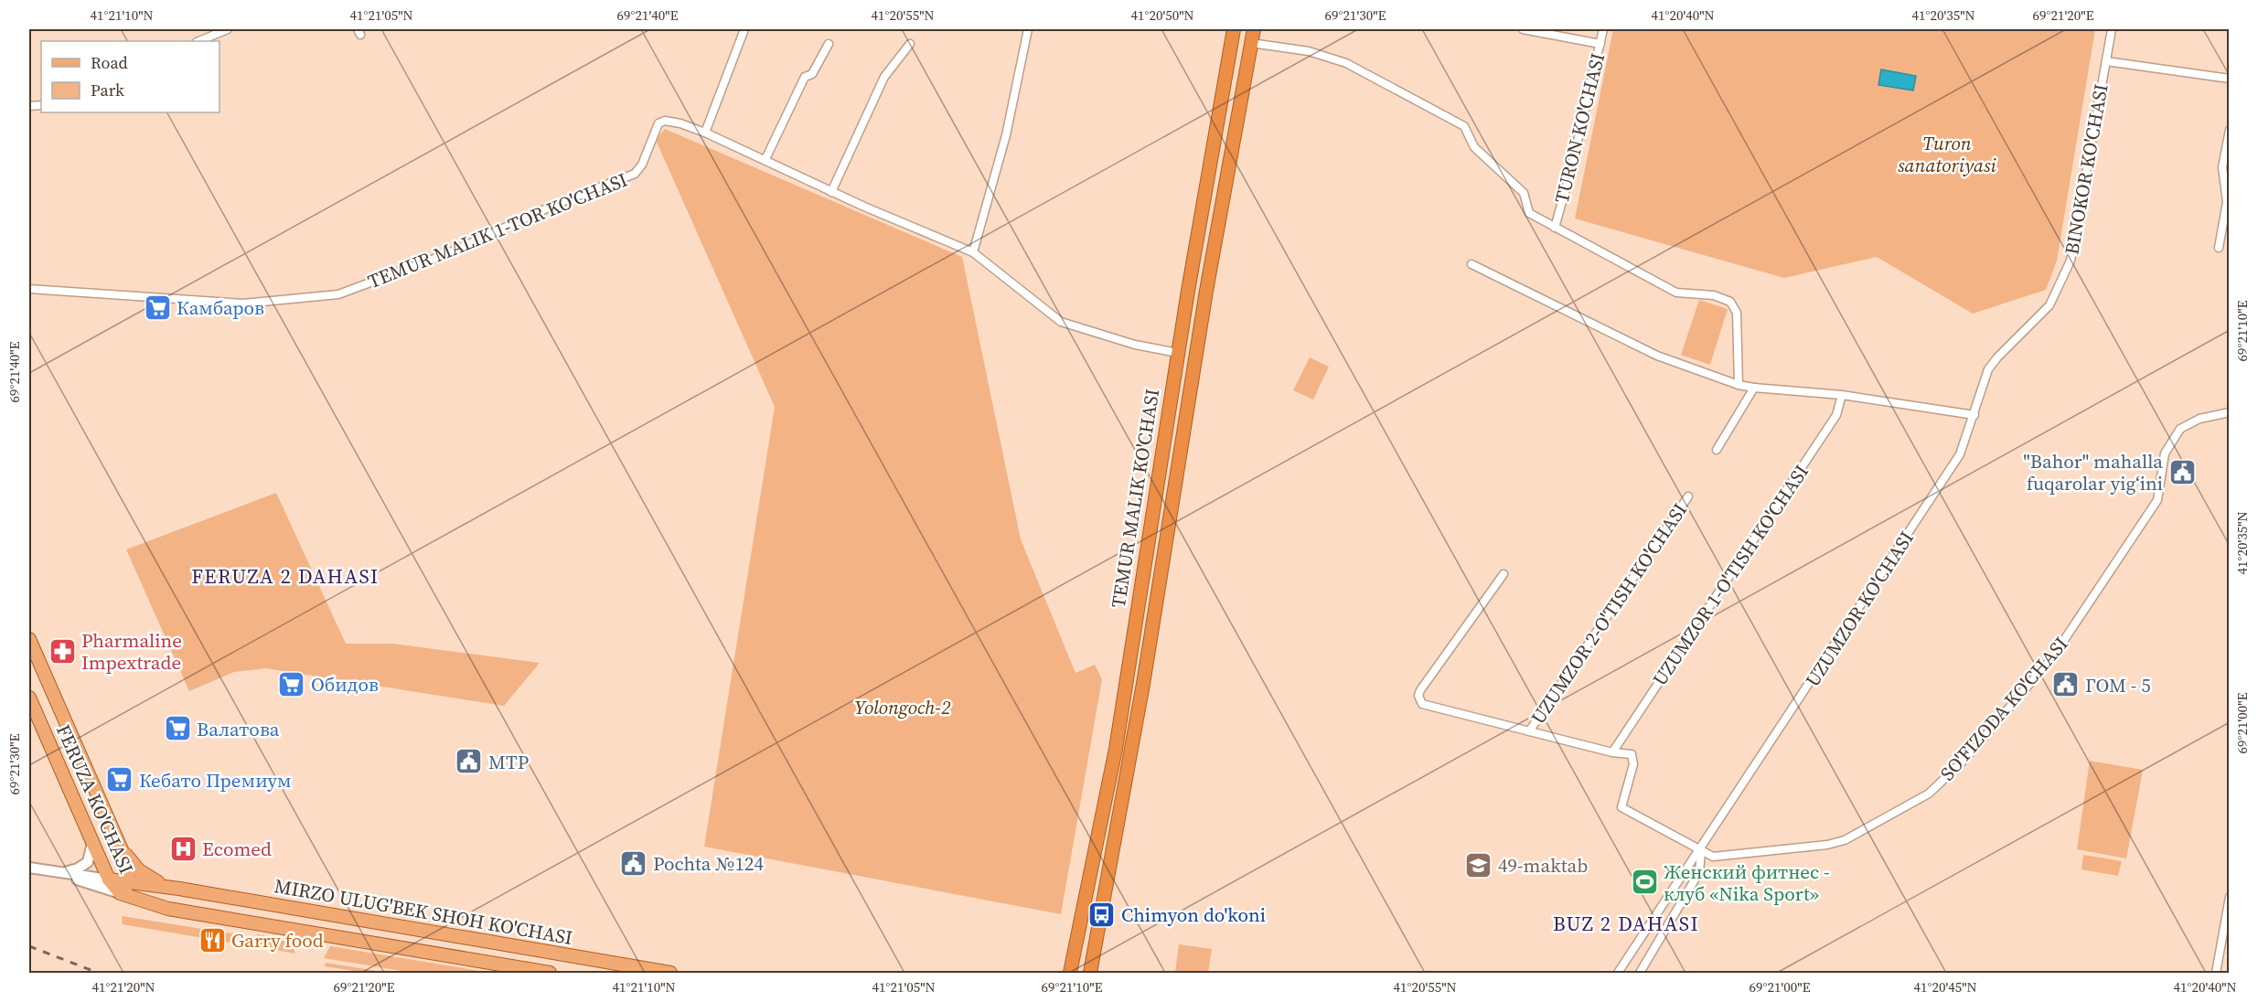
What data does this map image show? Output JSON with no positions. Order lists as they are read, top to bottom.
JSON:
{
  "streets": {
    "highway": ["TEMUR MALIK KO'CHASI"],
    "main road": ["FERUZA KO'CHASI", "MIRZO ULUG'BEK SHOH KO'CHASI"],
    "street": [
      "TURON KO'CHASI",
      "BINOKOR KO'CHASI",
      "TEMUR MALIK 1-TOR KO'CHASI",
      "UZUMZOR 1-O'TISH KO'CHASI",
      "UZUMZOR KO'CHASI",
      "UZUMZOR 2-O'TISH KO'CHASI",
      "SO'FIZODA KO'CHASI"
    ]
  },
  "crossings": [
    ["BINOKOR KO'CHASI", "UZUMZOR KO'CHASI"],
    ["TEMUR MALIK 1-TOR KO'CHASI", "TEMUR MALIK KO'CHASI"],
    ["UZUMZOR 1-O'TISH KO'CHASI", "SO'FIZODA KO'CHASI"],
    ["UZUMZOR KO'CHASI", "SO'FIZODA KO'CHASI"],
    ["FERUZA KO'CHASI", "MIRZO ULUG'BEK SHOH KO'CHASI"]
  ],
  "districts": ["FERUZA 2 DAHASI", "BUZ 2 DAHASI"],
  "parks": ["Turon sanatoriyasi", "Yolongoch-2"],
  "places": {
    "supermarket": [
      "Камбаров",
      "Обидов",
      "Валатова",
      "Кебато Премиум"
    ],
    "public building": [
      "\"Bahor\" mahalla fuqarolar yig‘ini",
      "ГОМ - 5",
      "MTP",
      "Pochta №124"
    ],
    "pharmacy": ["Pharmaline Impextrade"],
    "hospital": ["Ecomed"],
    "school or university": ["49-maktab"],
    "sports": ["Женский фитнес - клуб «Nika Sport»"],
    "bus stop": ["Chimyon do'koni"],
    "restaurant": ["Garry food"]
  },
  "legend": ["Road", "Park"],
  "coordinates": [
    "41°21'10\"N",
    "41°21'05\"N",
    "69°21'40\"E",
    "41°20'55\"N",
    "41°20'50\"N",
    "69°21'30\"E",
    "41°20'40\"N",
    "41°20'35\"N",
    "69°21'20\"E",
    "69°21'10\"E",
    "69°21'00\"E",
    "41°21'20\"N",
    "41°20'45\"N"
  ]
}
